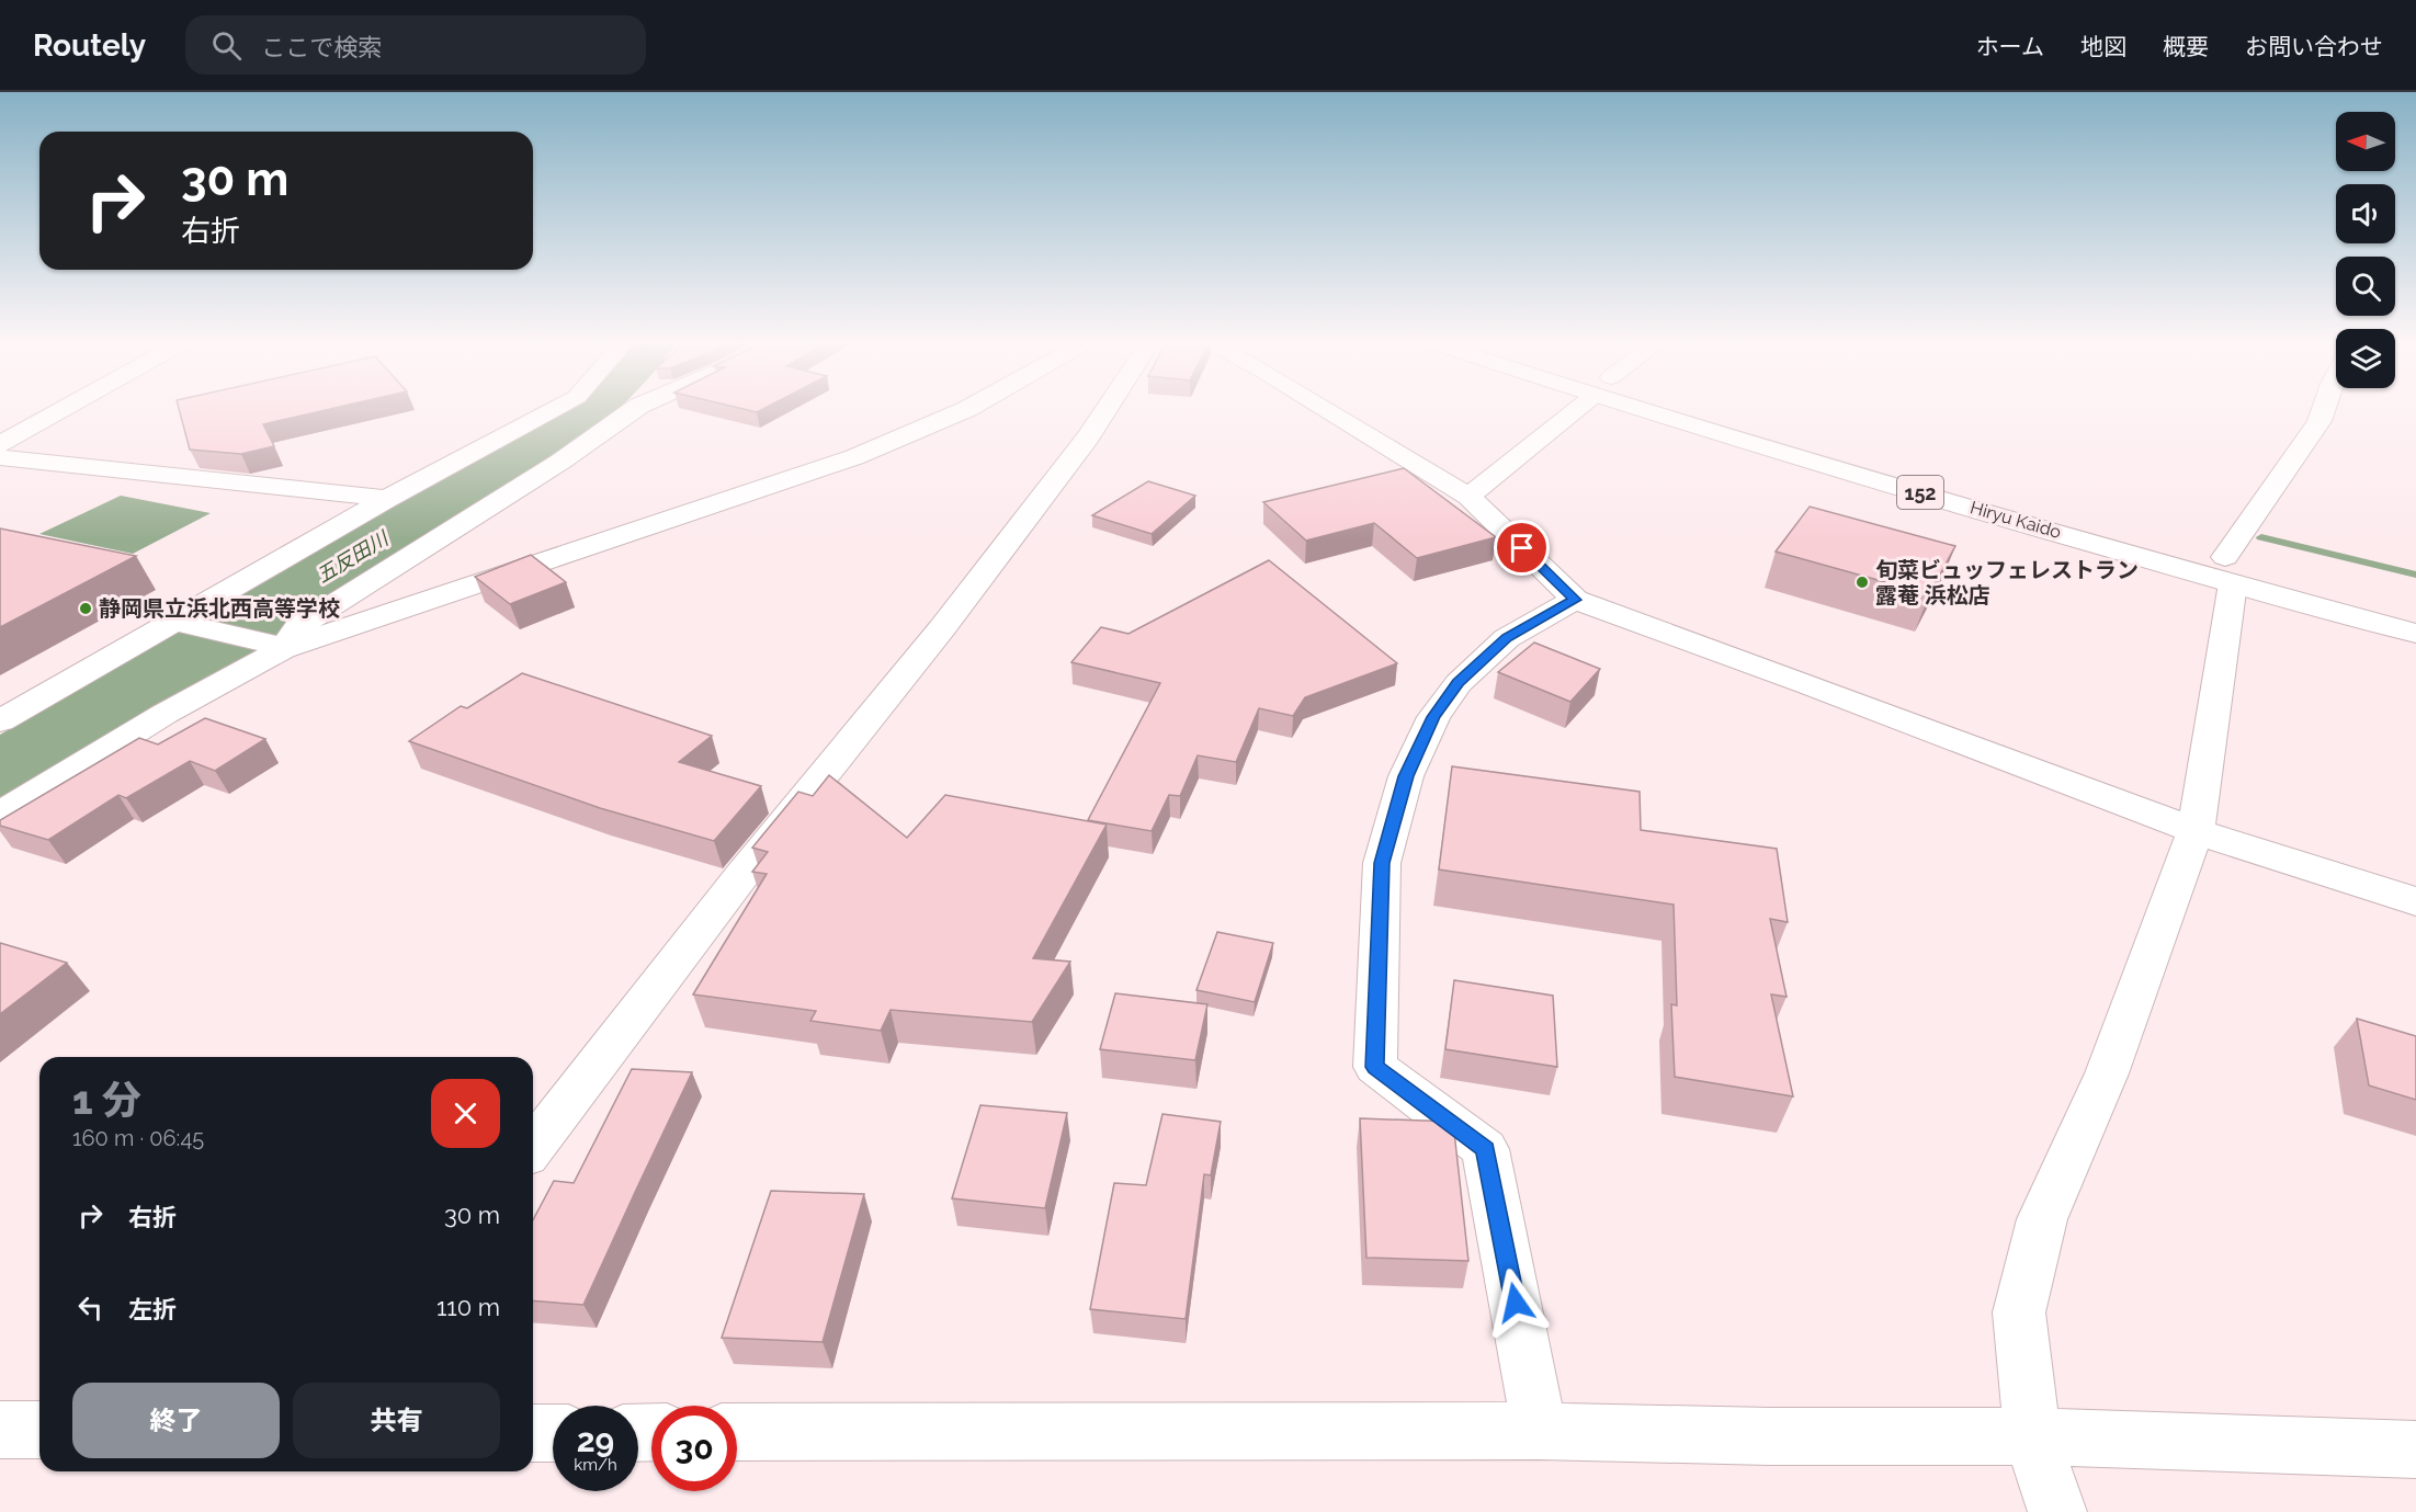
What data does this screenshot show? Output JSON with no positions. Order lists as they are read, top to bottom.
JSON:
{
  "streets": {
    "main road": ["152", "Hiryu Kaido"]
  },
  "water": ["五反田川"],
  "places": ["旬菜ビュッフェレストラン 露菴 浜松店", "静岡県立浜北西高等学校"],
  "north": "left",
  "page": {
    "header": "Routely",
    "search": "ここで検索",
    "nav": [
      "ホーム",
      "地図",
      "概要",
      "お問い合わせ"
    ],
    "turn": ["30 m", "右折"],
    "heading": ["1 分", "160 m · 06:45"],
    "list": [
      {
        "name": "右折",
        "value": "30 m"
      },
      {
        "name": "左折",
        "value": "110 m"
      }
    ],
    "buttons": ["終了", "共有"],
    "speed": "29 km/h",
    "limit": "30"
  }
}
